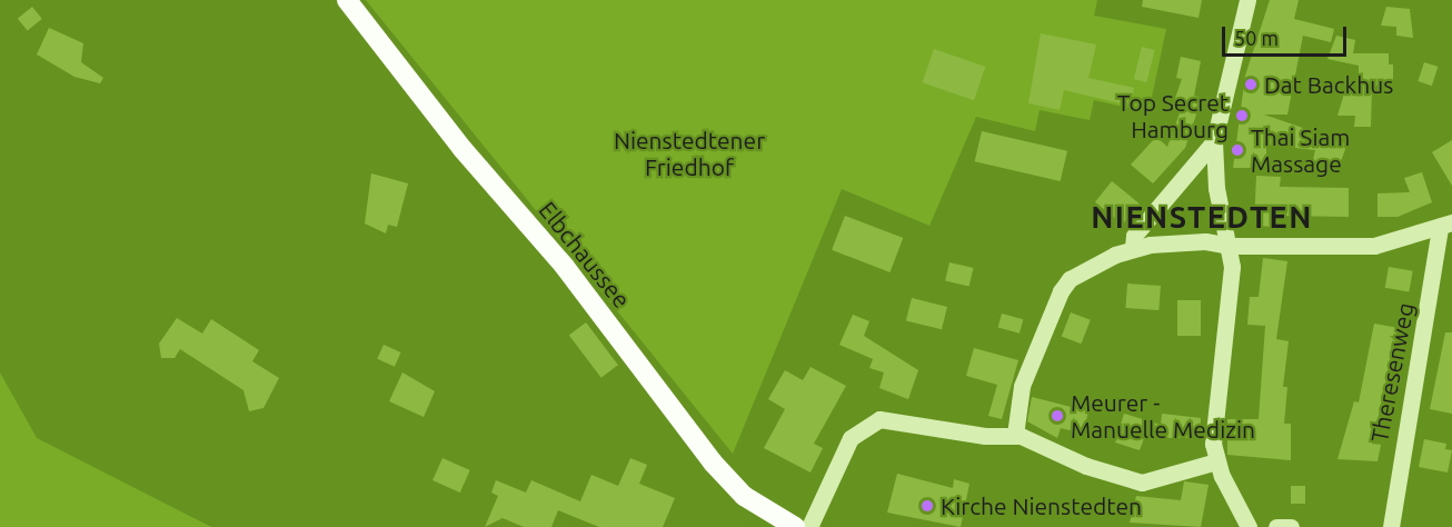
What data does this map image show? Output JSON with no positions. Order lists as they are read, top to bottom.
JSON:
{
  "streets": {
    "main road": ["Elbchaussee"],
    "street": ["Theresenweg"]
  },
  "districts": ["NIENSTEDTEN"],
  "parks": ["Nienstedtener Friedhof"],
  "places": [
    "Dat Backhus",
    "Top Secret Hamburg",
    "Thai Siam Massage",
    "Meurer - Manuelle Medizin",
    "Kirche Nienstedten"
  ],
  "scale_bar": "50 m"
}
